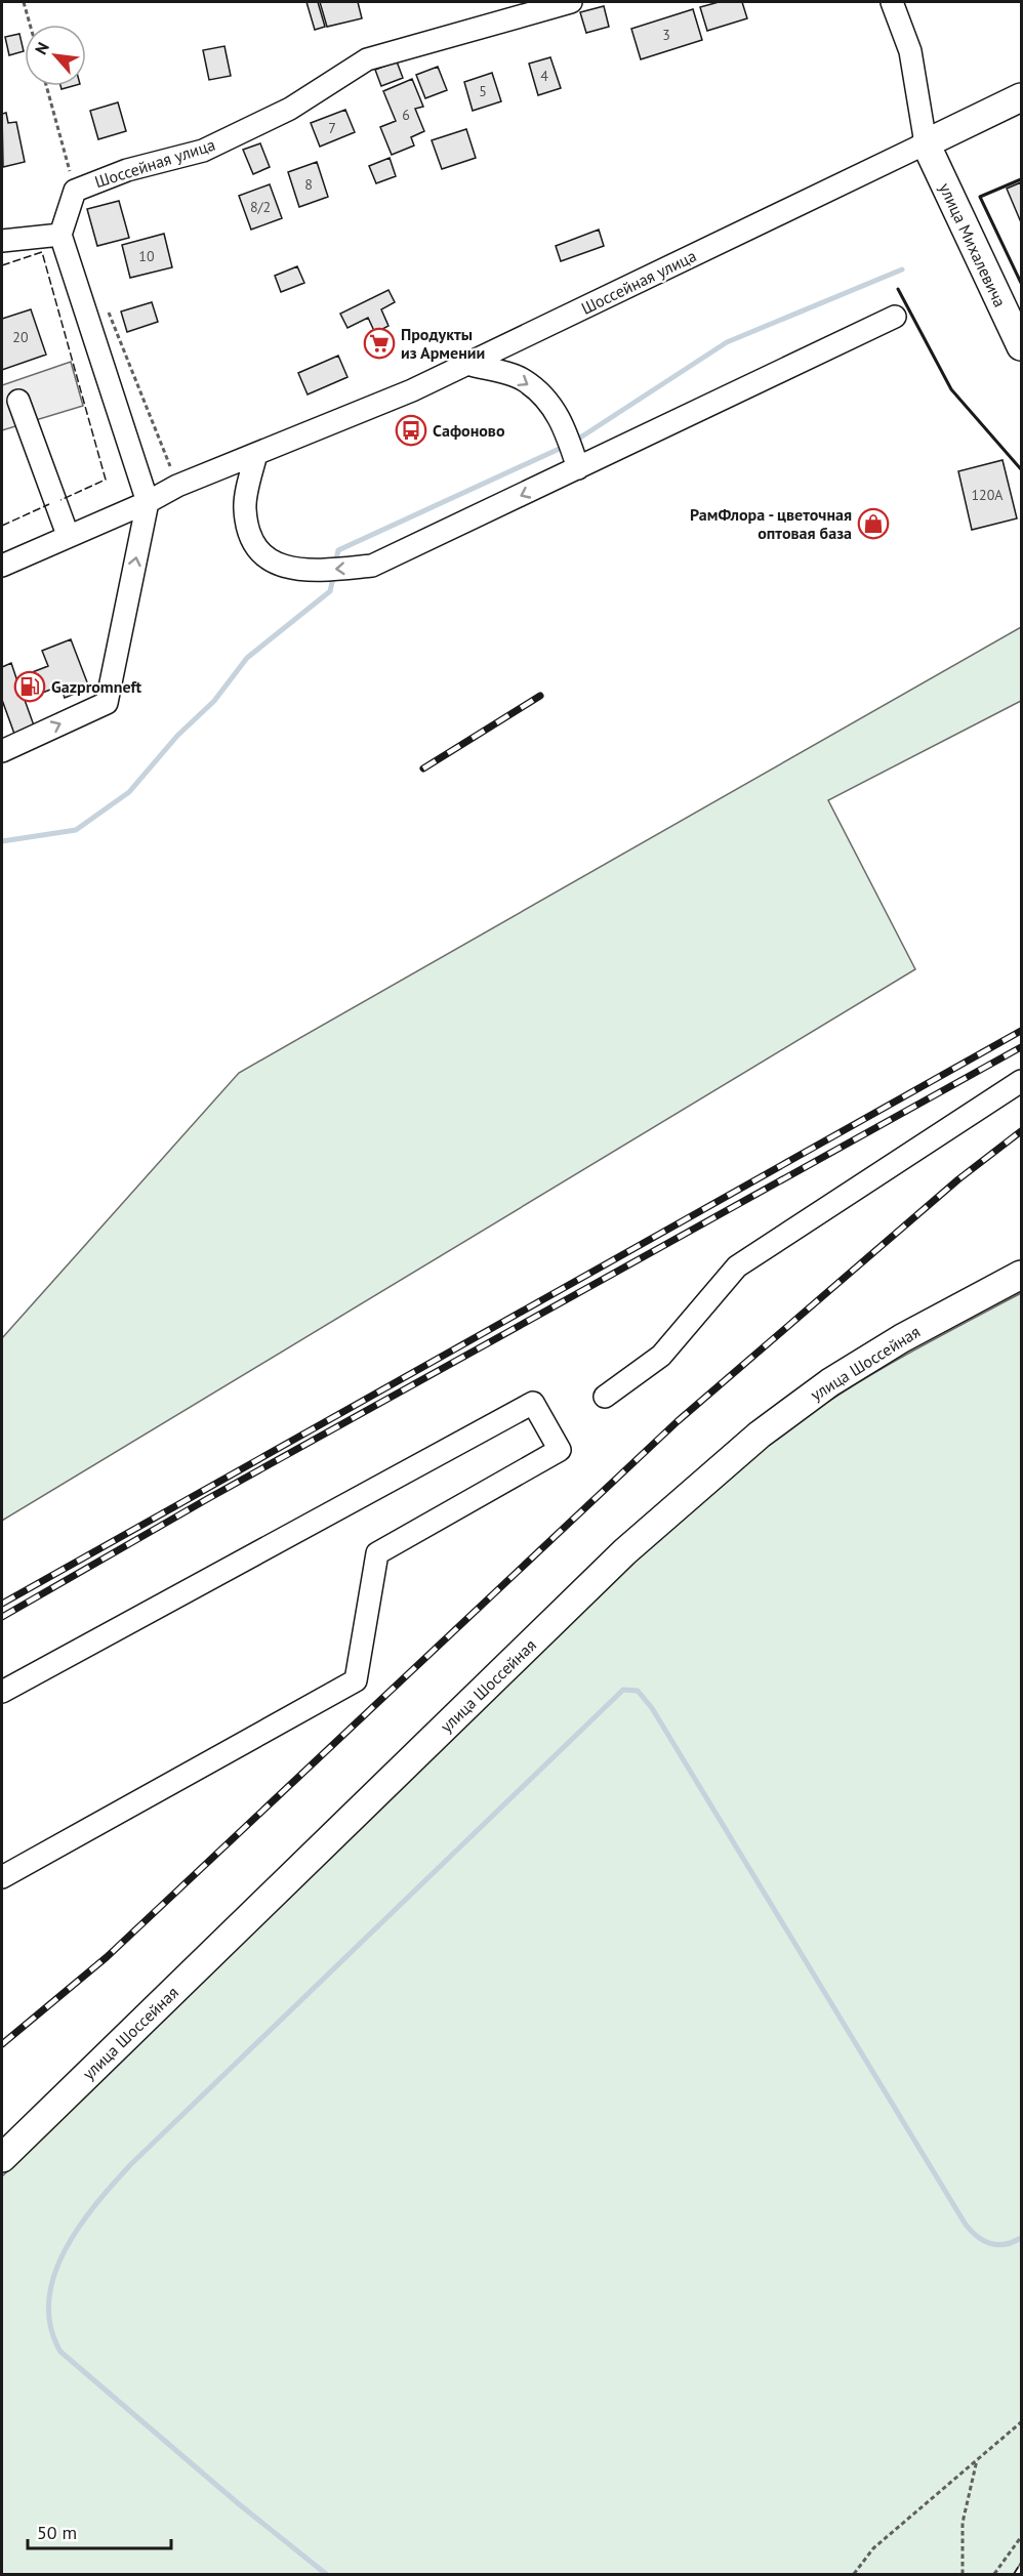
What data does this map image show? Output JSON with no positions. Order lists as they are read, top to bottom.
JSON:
{
  "streets": {
    "main road": ["улица Михалевича", "улица Шоссейная"],
    "street": ["Шоссейная улица"]
  },
  "crossings": [
    ["Шоссейная улица", "улица Михалевича"]
  ],
  "places": {
    "supermarket": ["Продукты из Армении"],
    "bus stop": ["Сафоново"],
    "shop": ["РамФлора - цветочная оптовая база"],
    "fuel station": ["Gazpromneft"]
  },
  "house_numbers": [
    "3",
    "4",
    "5",
    "6",
    "7",
    "8",
    "8/2",
    "10",
    "20",
    "120А"
  ],
  "scale_bar": "50 m",
  "north": "top left"
}
